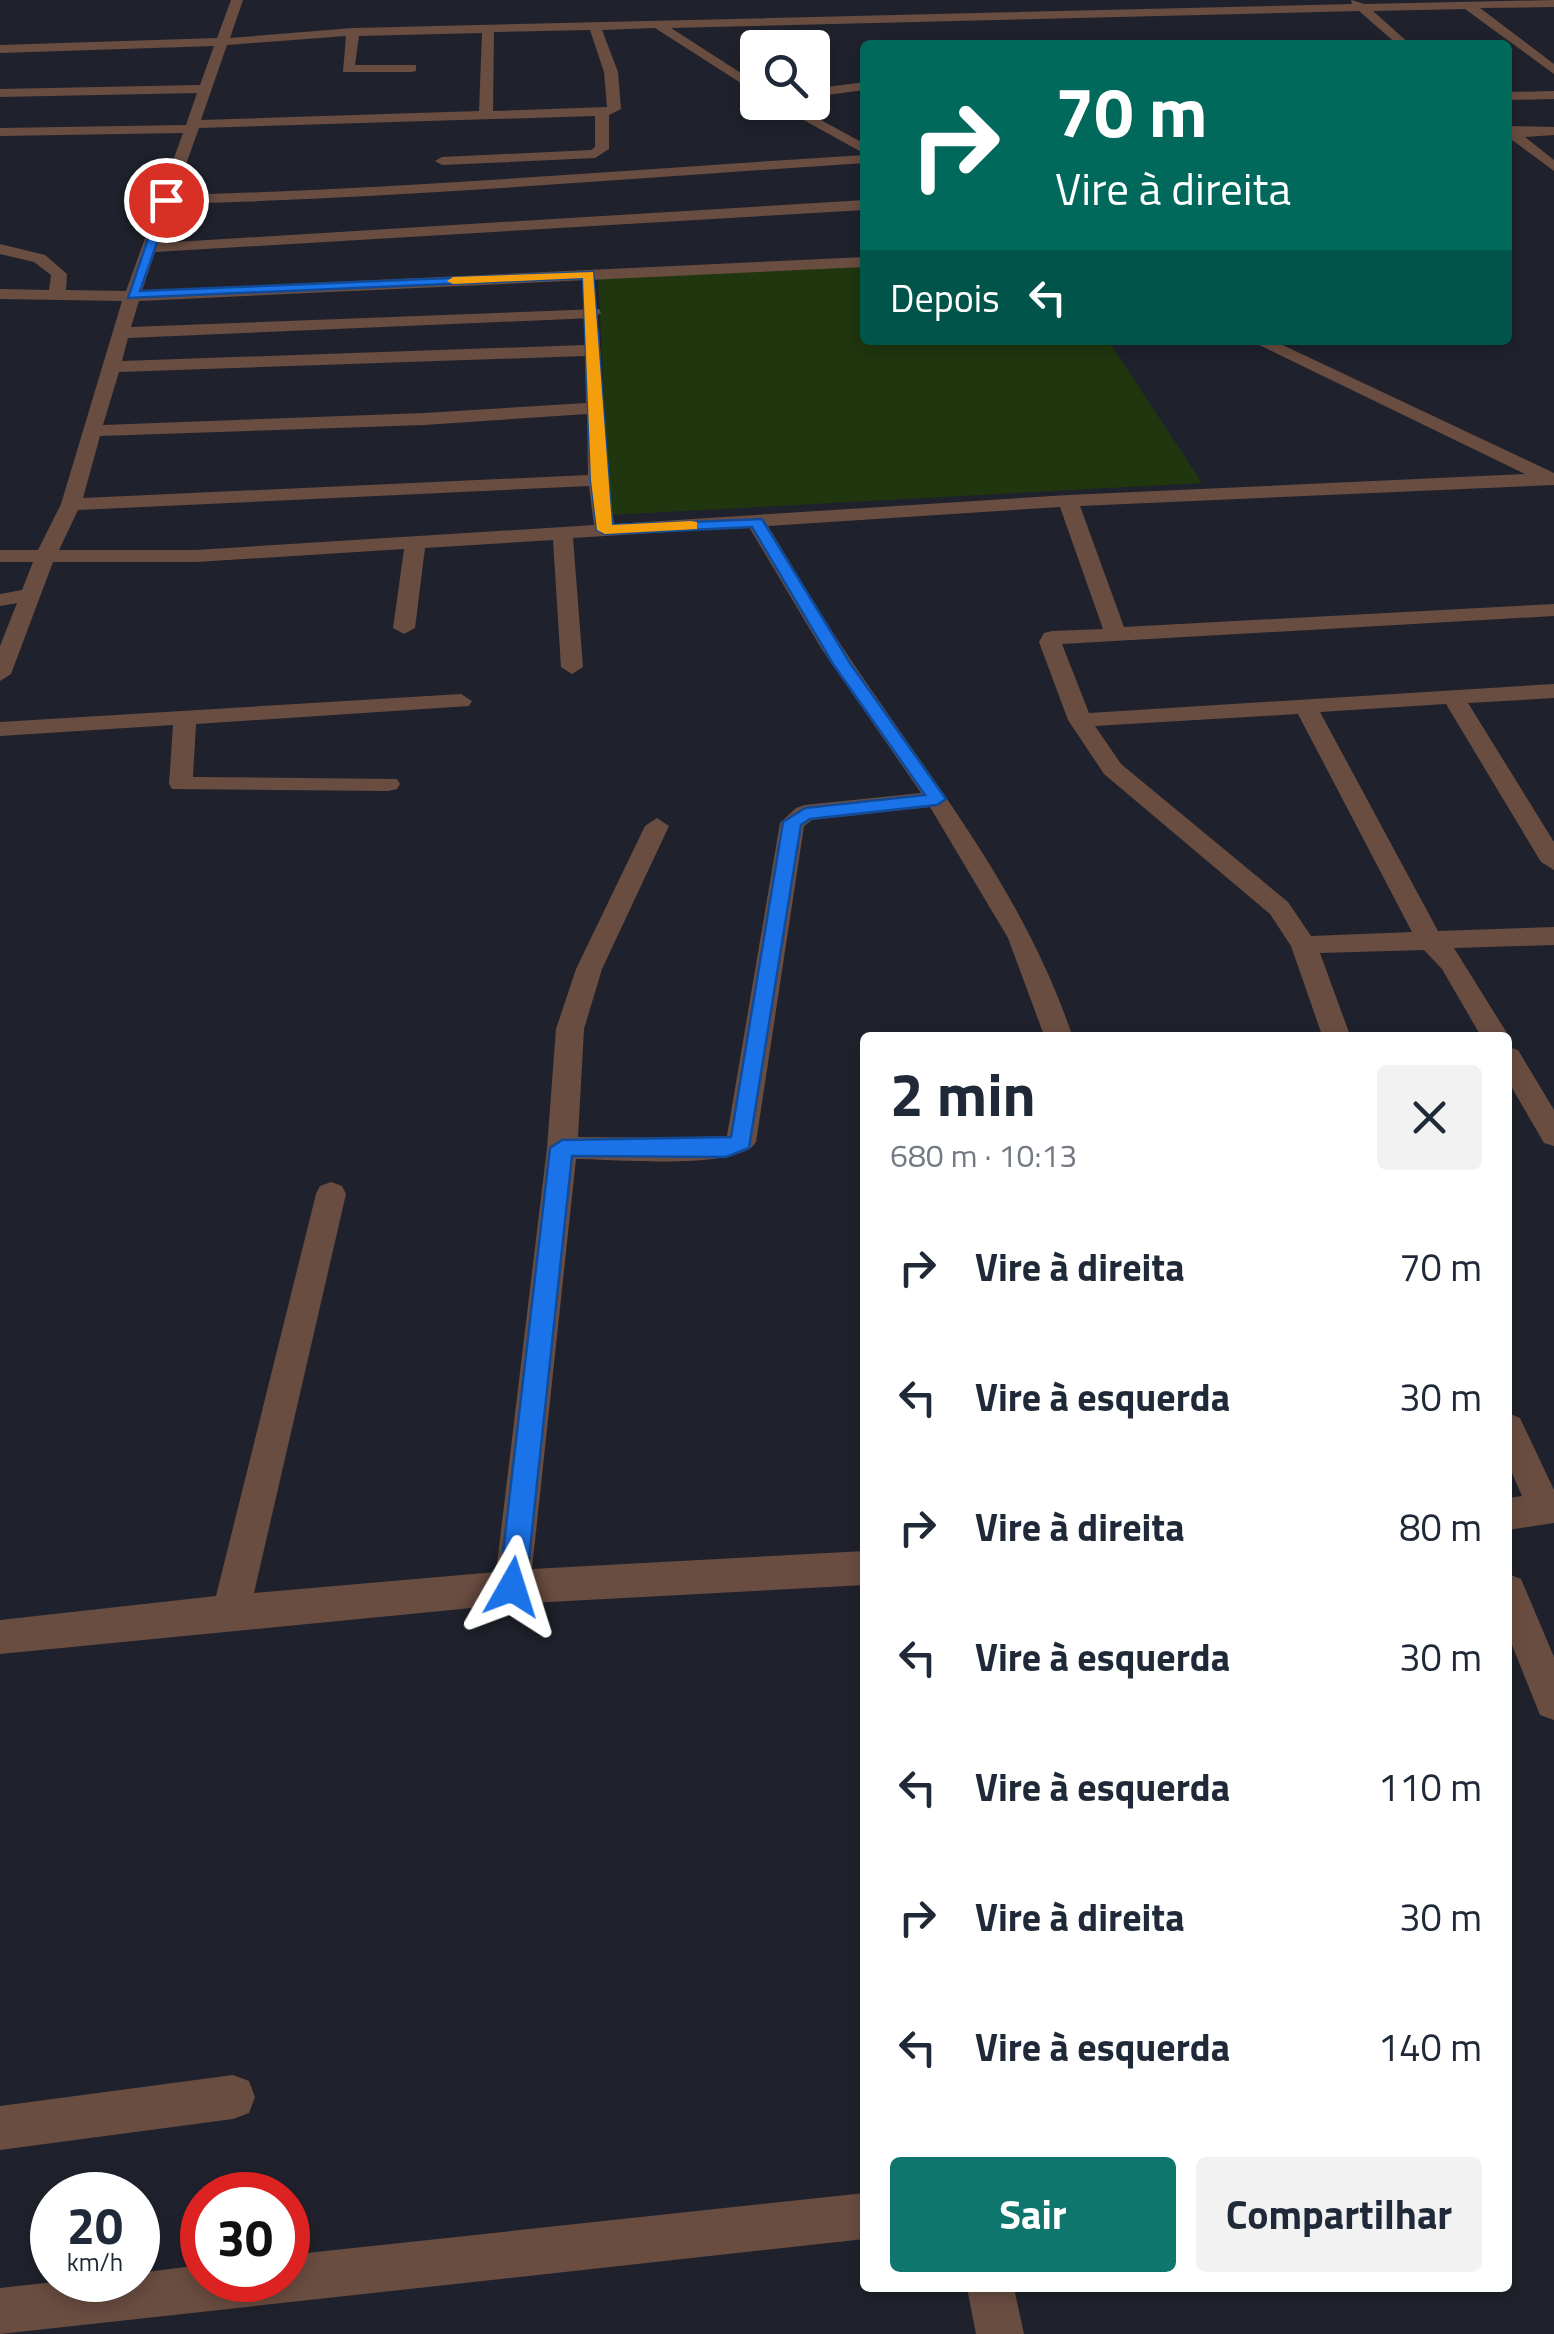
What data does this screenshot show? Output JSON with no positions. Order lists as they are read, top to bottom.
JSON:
{
  "page": {
    "turn": ["70 m", "Vire à direita"],
    "then": "Depois",
    "heading": ["2 min", "680 m · 10:13"],
    "list": [
      {
        "name": "Vire à direita",
        "value": "70 m"
      },
      {
        "name": "Vire à esquerda",
        "value": "30 m"
      },
      {
        "name": "Vire à direita",
        "value": "80 m"
      },
      {
        "name": "Vire à esquerda",
        "value": "30 m"
      },
      {
        "name": "Vire à esquerda",
        "value": "110 m"
      },
      {
        "name": "Vire à direita",
        "value": "30 m"
      },
      {
        "name": "Vire à esquerda",
        "value": "140 m"
      }
    ],
    "buttons": ["Sair", "Compartilhar"],
    "speed": "20 km/h",
    "limit": "30"
  }
}
